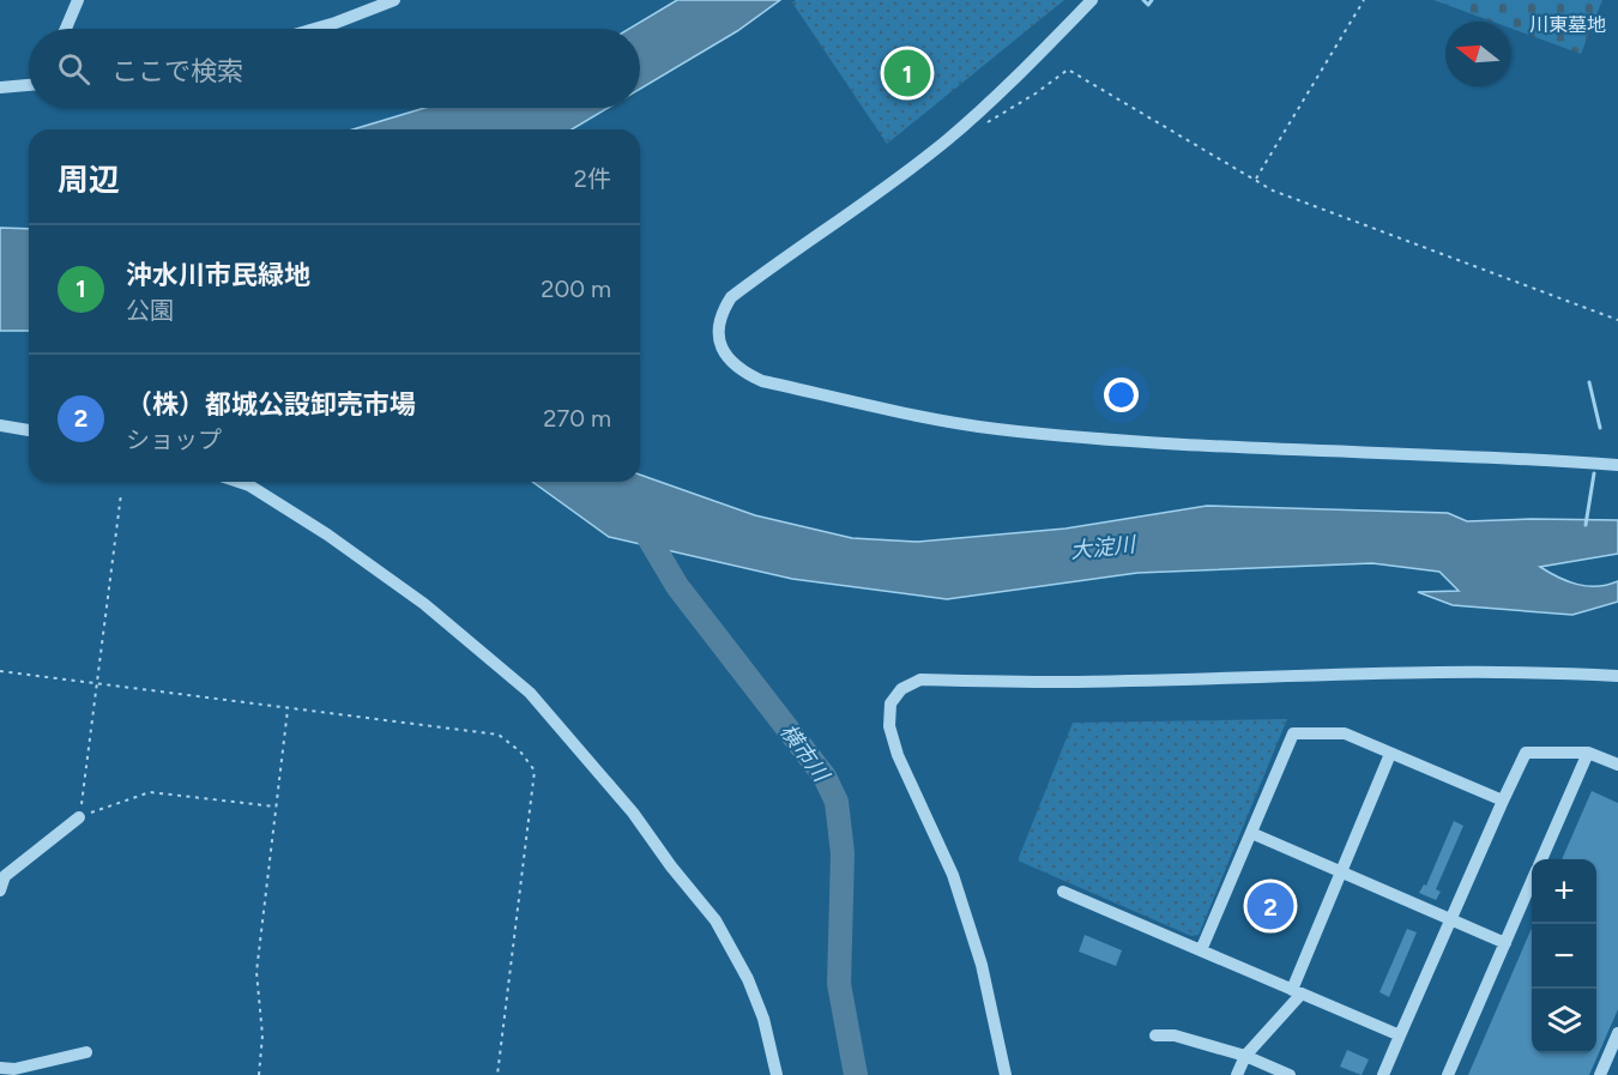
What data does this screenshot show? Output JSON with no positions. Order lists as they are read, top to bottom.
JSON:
{
  "water": ["大淀川", "横市川"],
  "parks": ["川東墓地"],
  "north": "left",
  "page": {
    "search": "ここで検索",
    "pins": ["1", "2"],
    "heading": ["周辺", "2件"],
    "list": [
      {
        "mark": "1",
        "name": "沖水川市民緑地",
        "note": "公園",
        "value": "200 m"
      },
      {
        "mark": "2",
        "name": "（株）都城公設卸売市場",
        "note": "ショップ",
        "value": "270 m"
      }
    ],
    "map_buttons": ["+", "−"]
  }
}
